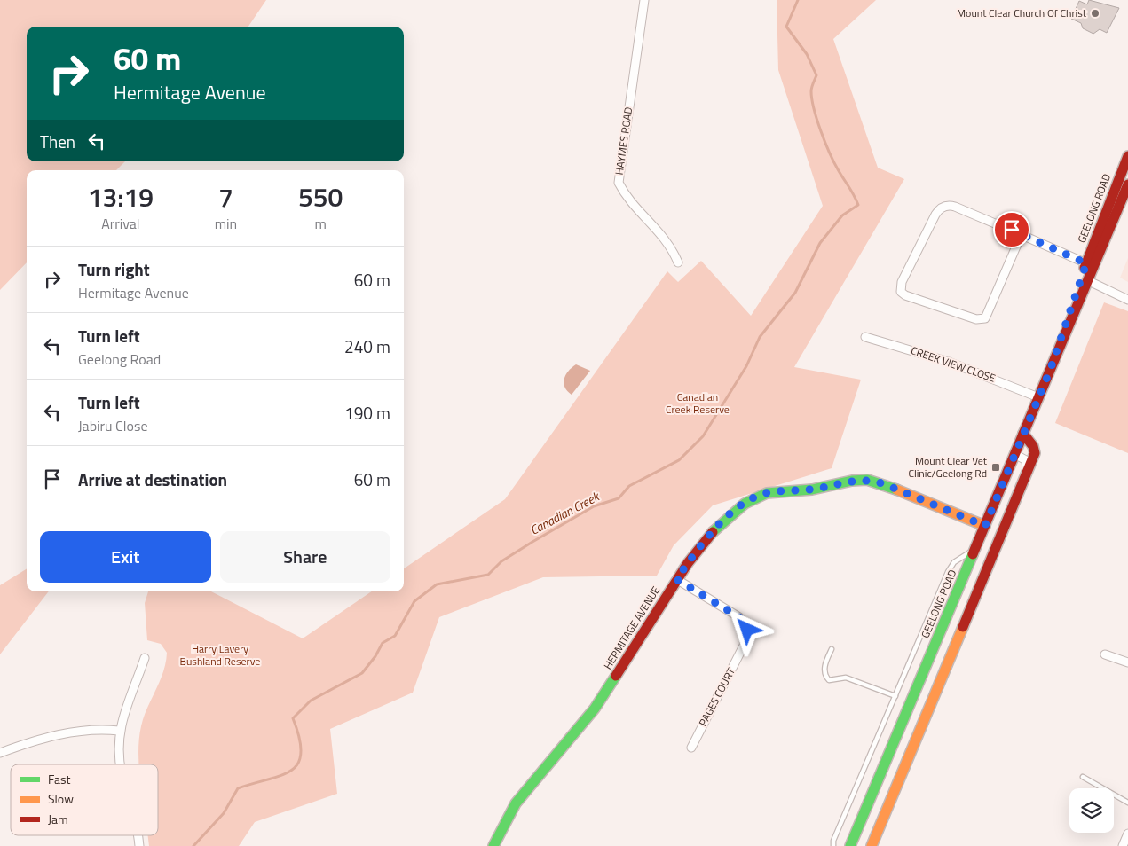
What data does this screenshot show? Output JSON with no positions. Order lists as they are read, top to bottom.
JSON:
{
  "streets": {
    "street": [
      "HAYMES ROAD",
      "GEELONG ROAD",
      "CREEK VIEW CLOSE",
      "HERMITAGE AVENUE",
      "PAGES COURT"
    ]
  },
  "crossings": [
    ["GEELONG ROAD", "CREEK VIEW CLOSE"],
    ["GEELONG ROAD", "HERMITAGE AVENUE"],
    ["HERMITAGE AVENUE", "PAGES COURT"]
  ],
  "water": ["Canadian Creek"],
  "parks": ["Canadian Creek Reserve", "Harry Lavery Bushland Reserve"],
  "places": {
    "other": ["Mount Clear Church Of Christ"],
    "transit": ["Mount Clear Vet Clinic/Geelong Rd"]
  },
  "legend": ["Fast", "Slow", "Jam"],
  "page": {
    "turn": ["60 m", "Hermitage Avenue"],
    "then": "Then",
    "eta": [
      "13:19",
      "Arrival",
      "7",
      "min",
      "550",
      "m"
    ],
    "list": [
      {
        "name": "Turn right",
        "note": "Hermitage Avenue",
        "value": "60 m"
      },
      {
        "name": "Turn left",
        "note": "Geelong Road",
        "value": "240 m"
      },
      {
        "name": "Turn left",
        "note": "Jabiru Close",
        "value": "190 m"
      },
      {
        "name": "Arrive at destination",
        "value": "60 m"
      }
    ],
    "buttons": ["Exit", "Share"]
  }
}
